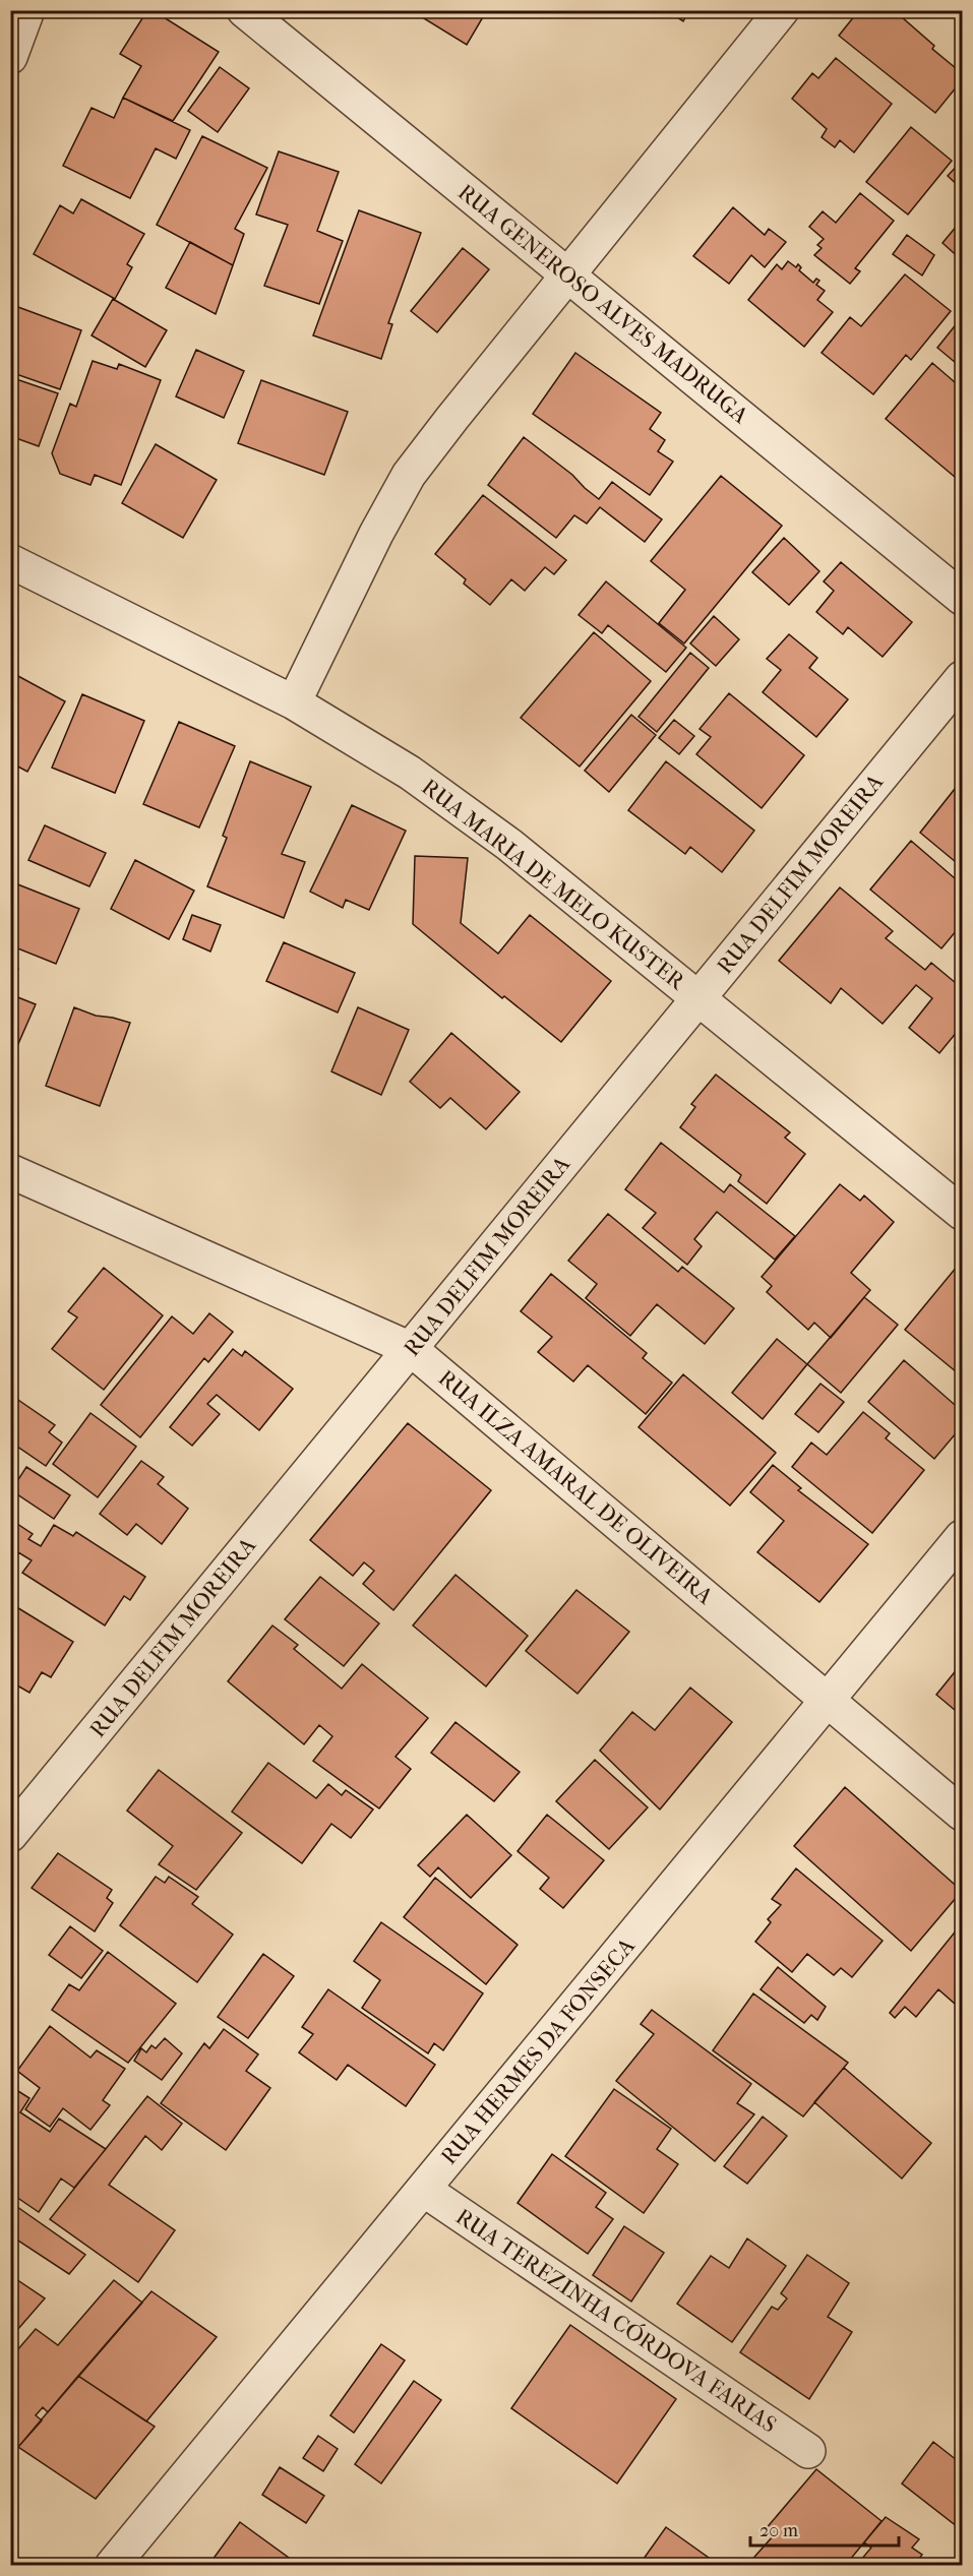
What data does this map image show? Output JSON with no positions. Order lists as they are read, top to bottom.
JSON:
{
  "streets": {
    "street": [
      "RUA GENEROSO ALVES MADRUGA",
      "RUA DELFIM MOREIRA",
      "RUA MARIA DE MELO KUSTER",
      "RUA ILZA AMARAL DE OLIVEIRA",
      "RUA HERMES DA FONSECA",
      "RUA TEREZINHA CÓRDOVA FARIAS"
    ]
  },
  "crossings": [
    ["RUA DELFIM MOREIRA", "RUA MARIA DE MELO KUSTER"],
    ["RUA DELFIM MOREIRA", "RUA ILZA AMARAL DE OLIVEIRA"],
    ["RUA ILZA AMARAL DE OLIVEIRA", "RUA HERMES DA FONSECA"],
    ["RUA HERMES DA FONSECA", "RUA TEREZINHA CÓRDOVA FARIAS"]
  ],
  "scale_bar": "20 m"
}
